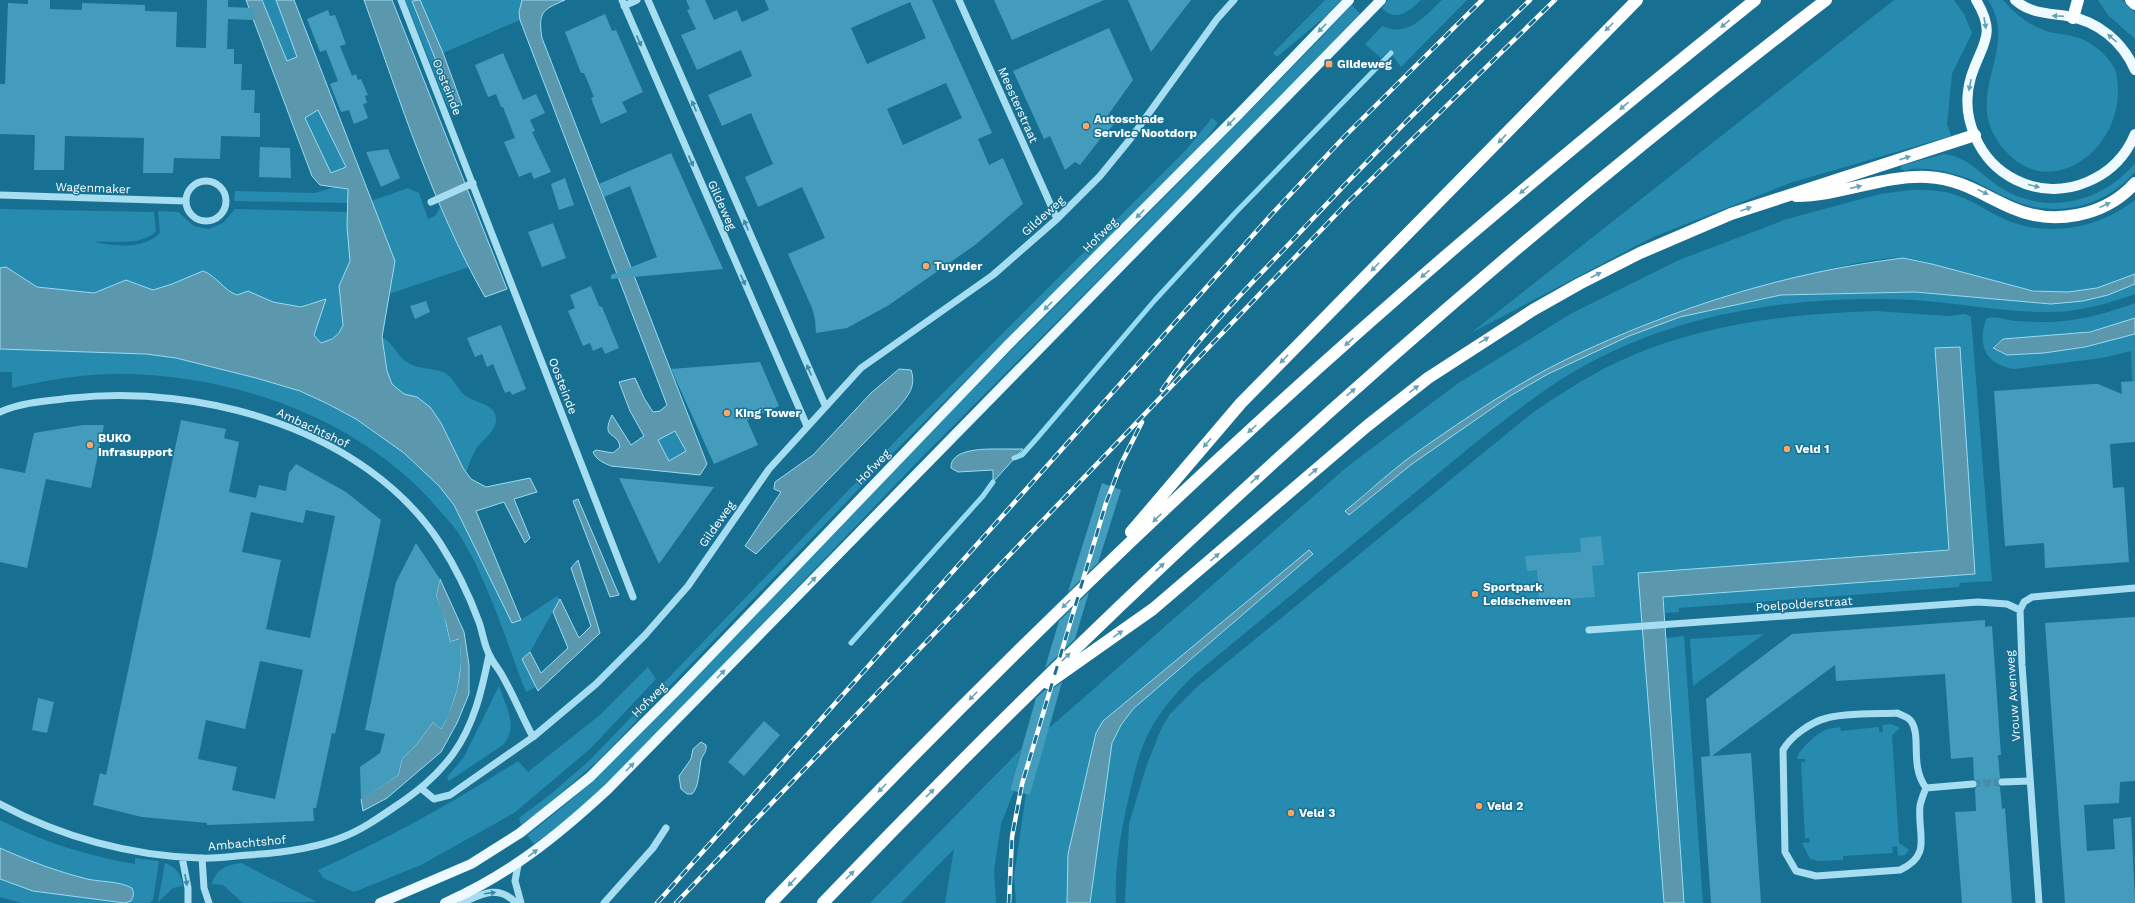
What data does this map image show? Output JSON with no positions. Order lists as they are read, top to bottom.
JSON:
{
  "streets": {
    "main road": ["Hofweg"],
    "street": [
      "Oosteinde",
      "Meesterstraat",
      "Wagenmaker",
      "Gildeweg",
      "Ambachtshof",
      "Poelpolderstraat",
      "Vrouw Avenweg"
    ]
  },
  "crossings": [
    ["Meesterstraat", "Gildeweg"],
    ["Gildeweg", "Ambachtshof"],
    ["Poelpolderstraat", "Vrouw Avenweg"]
  ],
  "places": {
    "transit": ["Gildeweg"],
    "other": [
      "Autoschade Service Nootdorp",
      "Tuynder",
      "King Tower",
      "BUKO Infrasupport",
      "Veld 1",
      "Sportpark Leidschenveen",
      "Veld 2",
      "Veld 3"
    ]
  }
}
